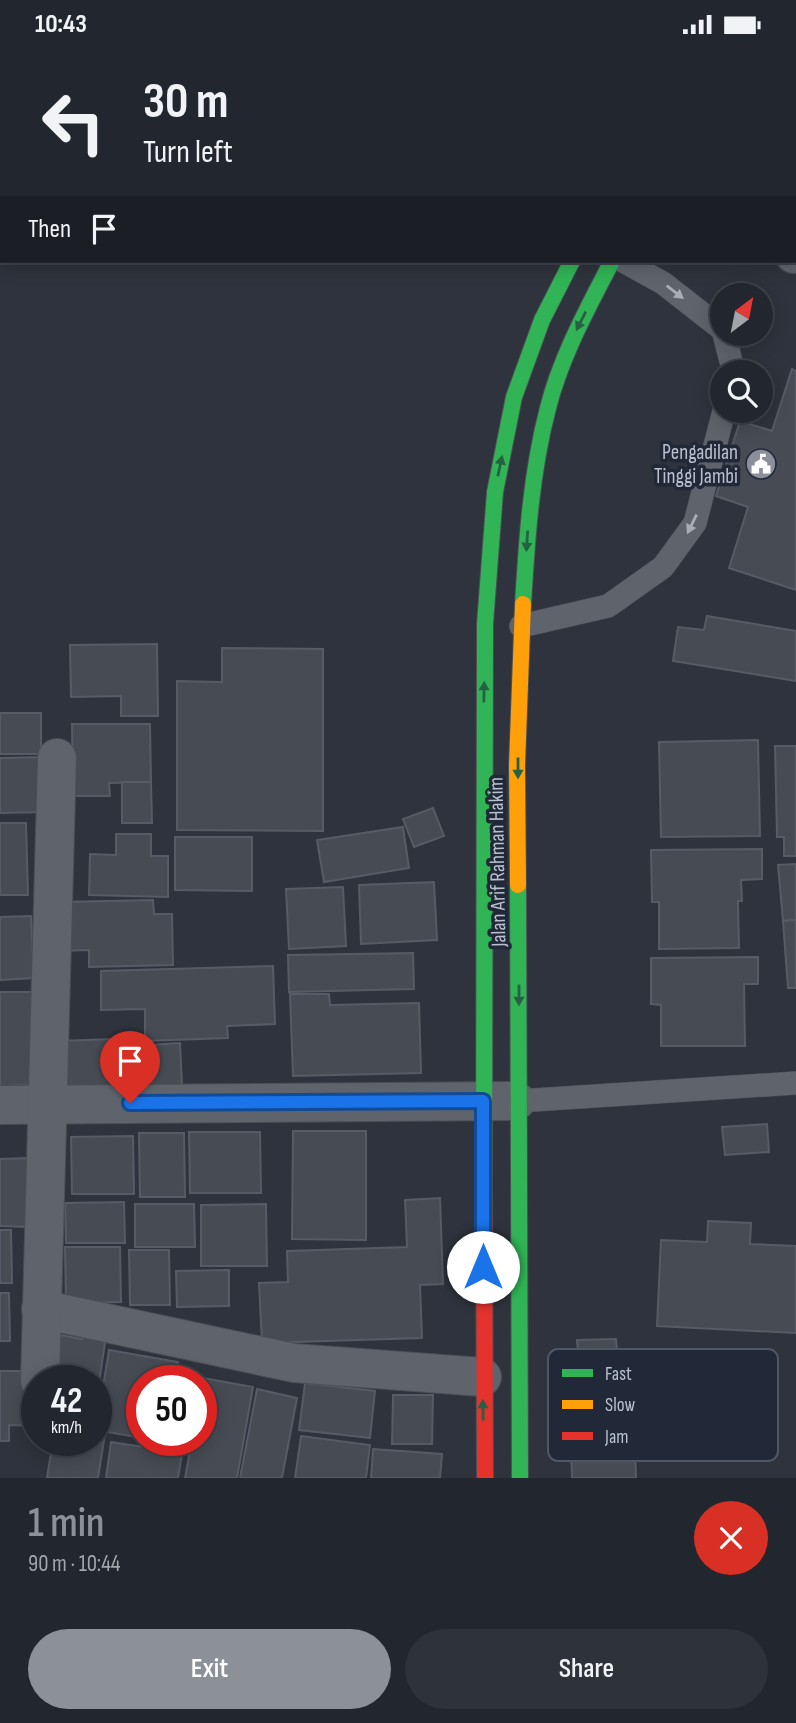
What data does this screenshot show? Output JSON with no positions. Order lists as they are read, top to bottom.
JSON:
{
  "streets": {
    "main road": ["Jalan Arif Rahman Hakim"]
  },
  "places": {
    "public building": ["Pengadilan Tinggi Jambi"]
  },
  "legend": ["Fast", "Slow", "Jam"],
  "north": "top right",
  "page": {
    "status": "10:43",
    "turn": ["30 m", "Turn left"],
    "then": "Then",
    "speed": "42 km/h",
    "limit": "50",
    "heading": ["1 min", "90 m · 10:44"],
    "buttons": ["Exit", "Share"]
  }
}
